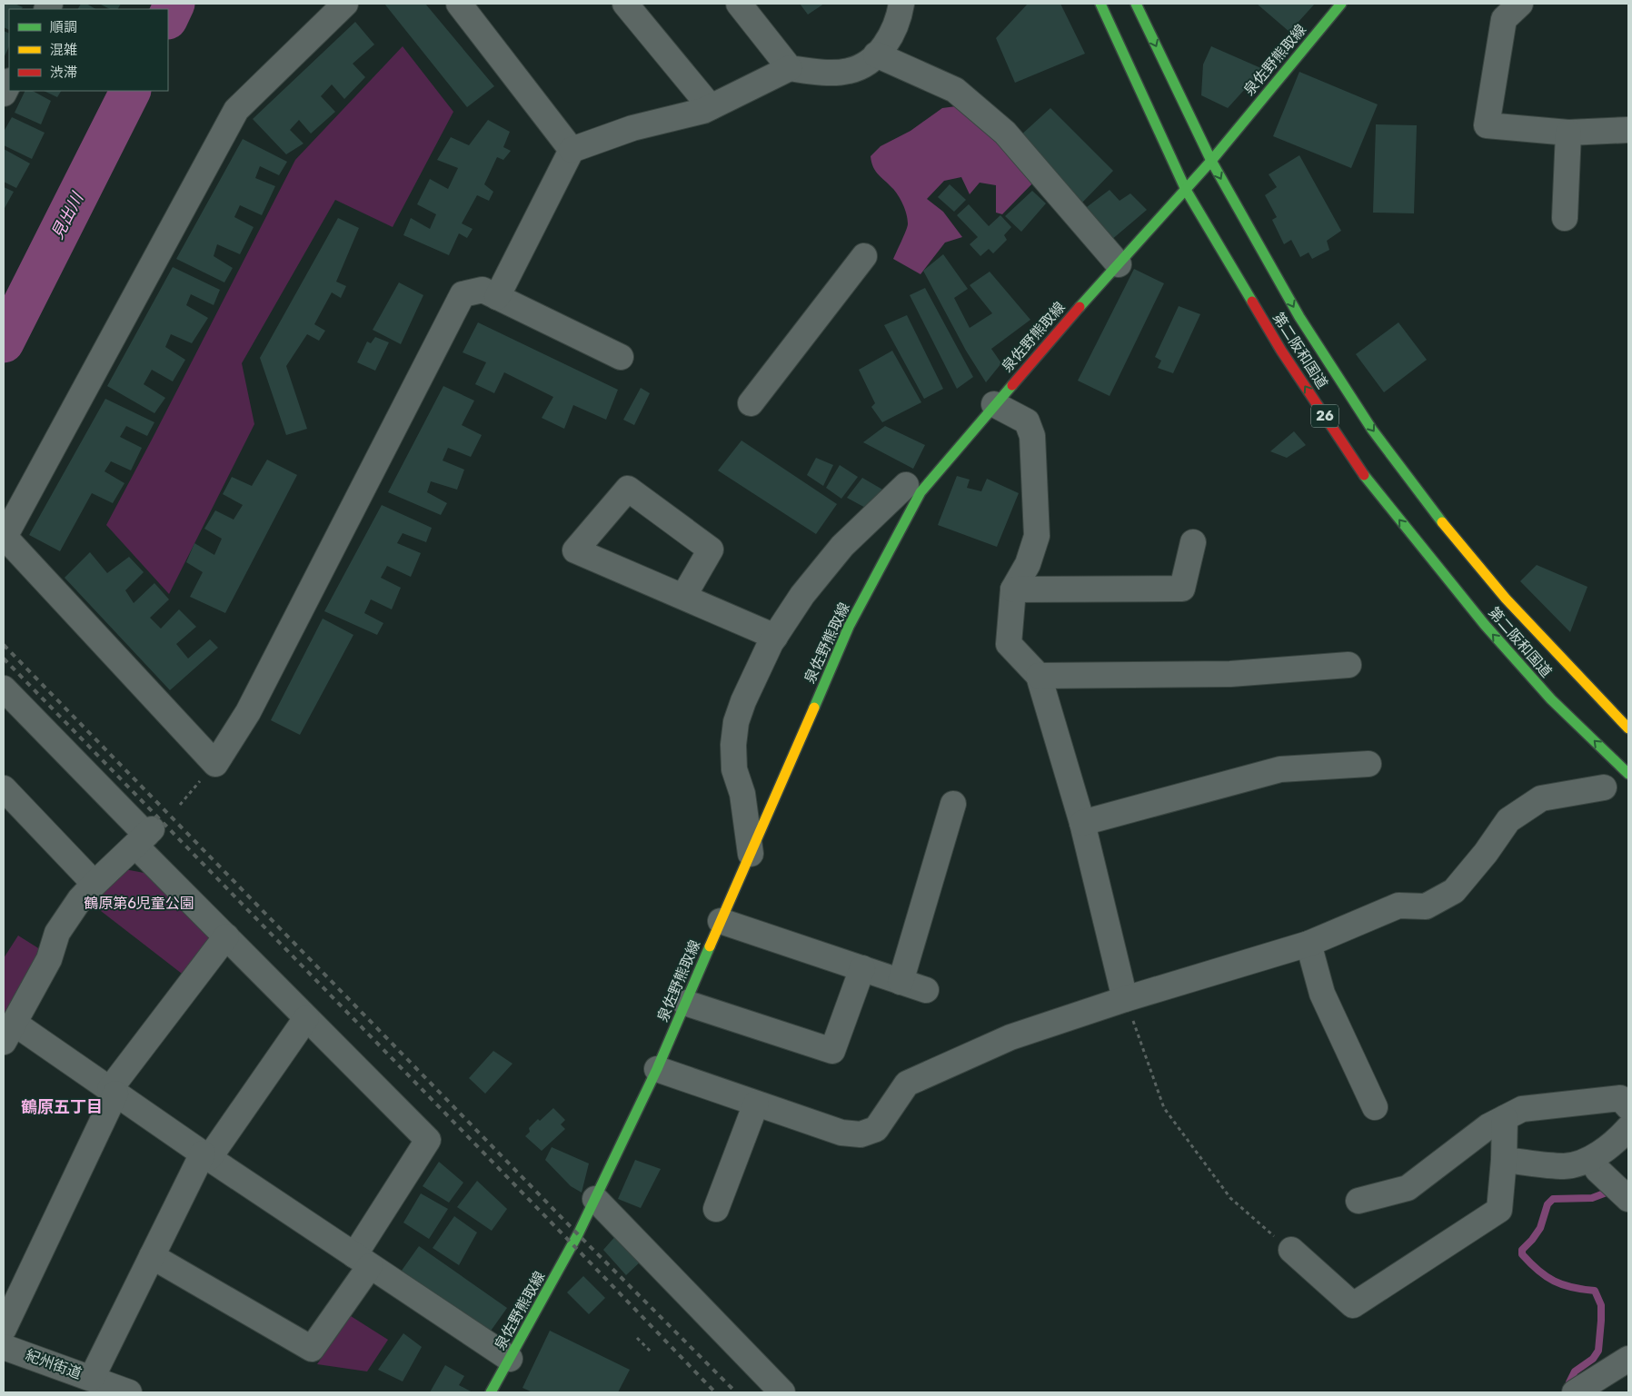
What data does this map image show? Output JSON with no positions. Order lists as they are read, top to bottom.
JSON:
{
  "streets": {
    "main road": ["泉佐野熊取線", "第二阪和国道", "26"],
    "street": ["紀州街道"]
  },
  "crossings": [
    ["泉佐野熊取線", "第二阪和国道"]
  ],
  "districts": ["鶴原五丁目"],
  "water": ["見出川"],
  "parks": ["鶴原第6児童公園"],
  "legend": ["順調", "混雑", "渋滞"]
}
